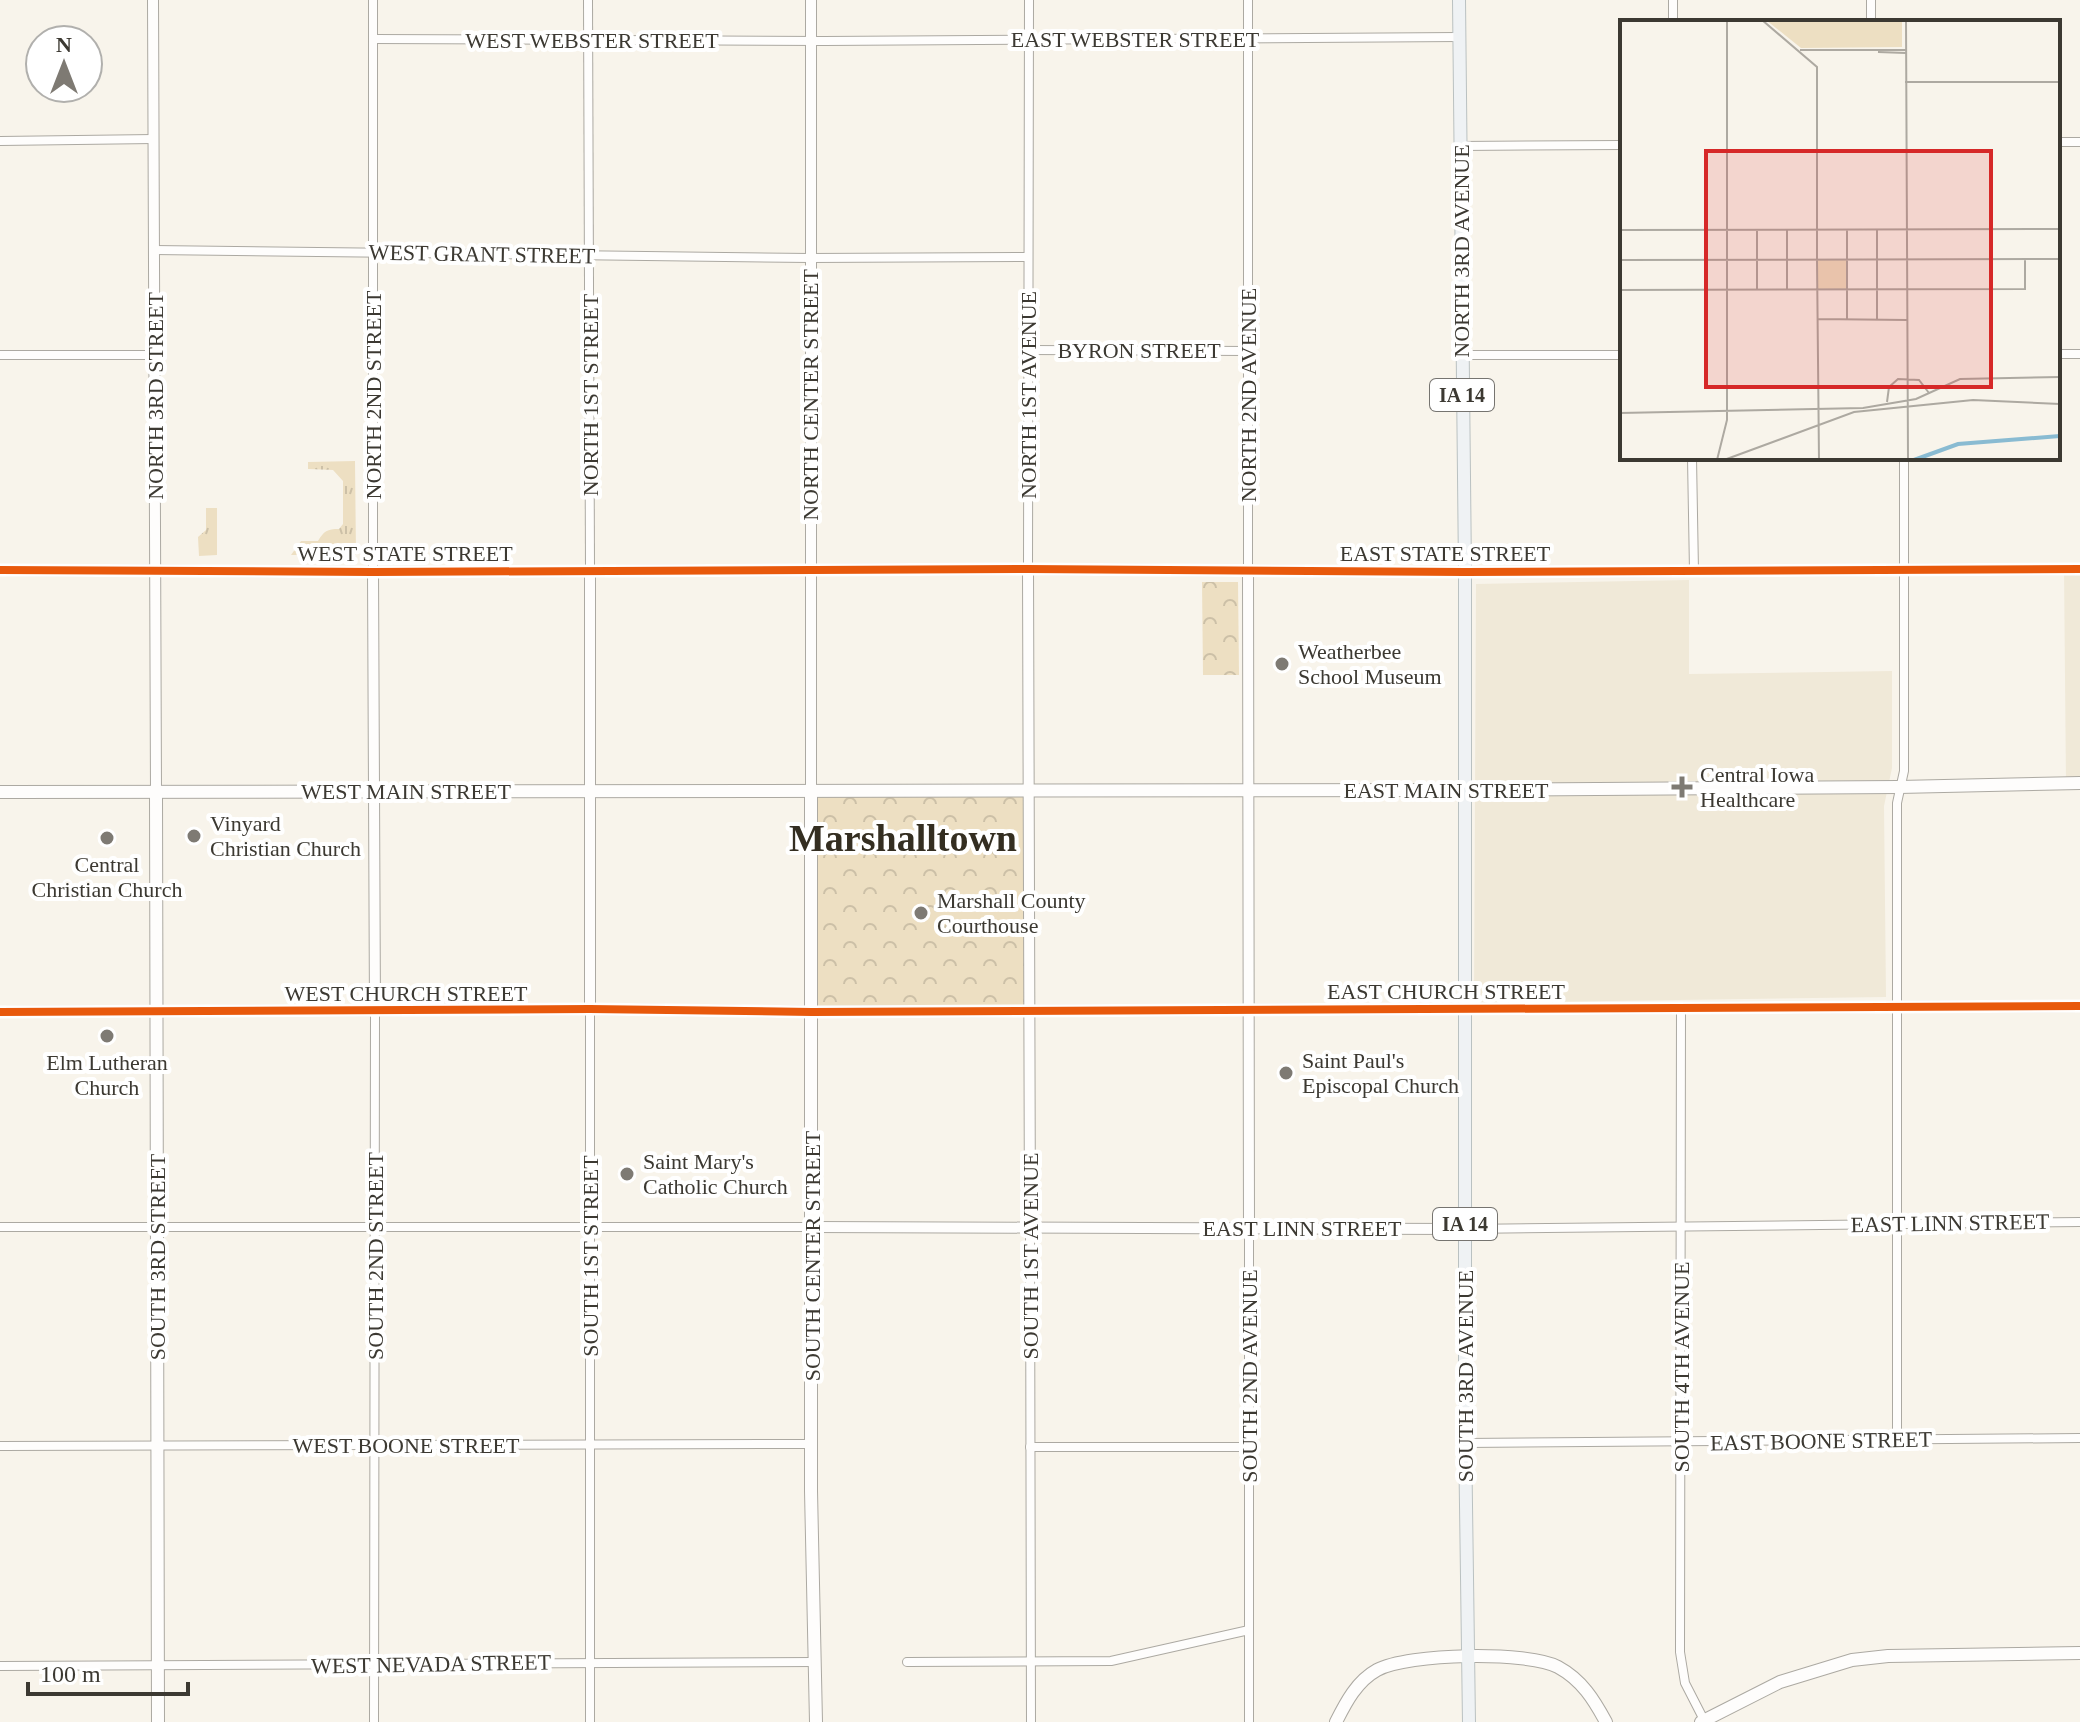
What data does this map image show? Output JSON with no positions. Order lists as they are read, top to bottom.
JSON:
{
  "streets": {
    "main road": [
      "NORTH 3RD AVENUE",
      "IA 14",
      "EAST MAIN STREET",
      "WEST MAIN STREET",
      "SOUTH CENTER STREET",
      "SOUTH 3RD STREET",
      "SOUTH 3RD AVENUE"
    ],
    "street": [
      "EAST WEBSTER STREET",
      "WEST WEBSTER STREET",
      "WEST GRANT STREET",
      "BYRON STREET",
      "NORTH 2ND STREET",
      "NORTH 1ST STREET",
      "NORTH CENTER STREET",
      "NORTH 1ST AVENUE",
      "NORTH 2ND AVENUE",
      "NORTH 3RD STREET",
      "WEST STATE STREET",
      "EAST STATE STREET",
      "EAST CHURCH STREET",
      "WEST CHURCH STREET",
      "EAST LINN STREET",
      "SOUTH 2ND STREET",
      "SOUTH 1ST STREET",
      "SOUTH 1ST AVENUE",
      "SOUTH 4TH AVENUE",
      "SOUTH 2ND AVENUE",
      "EAST BOONE STREET",
      "WEST BOONE STREET",
      "WEST NEVADA STREET"
    ]
  },
  "crossings": [
    ["EAST WEBSTER STREET", "WEST WEBSTER STREET"],
    ["EAST WEBSTER STREET", "NORTH 3RD AVENUE"],
    ["EAST WEBSTER STREET", "NORTH CENTER STREET"],
    ["EAST WEBSTER STREET", "NORTH 1ST AVENUE"],
    ["EAST WEBSTER STREET", "NORTH 2ND AVENUE"],
    ["WEST WEBSTER STREET", "NORTH 2ND STREET"],
    ["WEST WEBSTER STREET", "NORTH 1ST STREET"],
    ["WEST WEBSTER STREET", "NORTH CENTER STREET"],
    ["NORTH 3RD AVENUE", "EAST STATE STREET"],
    ["NORTH 3RD AVENUE", "EAST MAIN STREET"],
    ["NORTH 3RD AVENUE", "SOUTH 3RD AVENUE"],
    ["WEST GRANT STREET", "NORTH 2ND STREET"],
    ["WEST GRANT STREET", "NORTH 1ST STREET"],
    ["WEST GRANT STREET", "NORTH CENTER STREET"],
    ["WEST GRANT STREET", "NORTH 1ST AVENUE"],
    ["WEST GRANT STREET", "NORTH 3RD STREET"],
    ["BYRON STREET", "NORTH 1ST AVENUE"],
    ["BYRON STREET", "NORTH 2ND AVENUE"],
    ["NORTH 2ND STREET", "WEST STATE STREET"],
    ["NORTH 2ND STREET", "WEST MAIN STREET"],
    ["NORTH 2ND STREET", "SOUTH 2ND STREET"],
    ["NORTH 1ST STREET", "WEST STATE STREET"],
    ["NORTH 1ST STREET", "WEST MAIN STREET"],
    ["NORTH 1ST STREET", "SOUTH 1ST STREET"],
    ["NORTH CENTER STREET", "WEST STATE STREET"],
    ["NORTH CENTER STREET", "EAST STATE STREET"],
    ["NORTH CENTER STREET", "EAST MAIN STREET"],
    ["NORTH CENTER STREET", "WEST MAIN STREET"],
    ["NORTH CENTER STREET", "SOUTH CENTER STREET"],
    ["NORTH 1ST AVENUE", "EAST STATE STREET"],
    ["NORTH 1ST AVENUE", "EAST MAIN STREET"],
    ["NORTH 1ST AVENUE", "SOUTH 1ST AVENUE"],
    ["NORTH 2ND AVENUE", "EAST STATE STREET"],
    ["NORTH 2ND AVENUE", "EAST MAIN STREET"],
    ["NORTH 2ND AVENUE", "SOUTH 2ND AVENUE"],
    ["NORTH 3RD STREET", "WEST STATE STREET"],
    ["NORTH 3RD STREET", "WEST MAIN STREET"],
    ["NORTH 3RD STREET", "SOUTH 3RD STREET"],
    ["WEST STATE STREET", "EAST STATE STREET"],
    ["EAST MAIN STREET", "WEST MAIN STREET"],
    ["EAST MAIN STREET", "SOUTH CENTER STREET"],
    ["EAST MAIN STREET", "SOUTH 1ST AVENUE"],
    ["EAST MAIN STREET", "SOUTH 2ND AVENUE"],
    ["EAST MAIN STREET", "SOUTH 3RD AVENUE"],
    ["WEST MAIN STREET", "SOUTH 2ND STREET"],
    ["WEST MAIN STREET", "SOUTH 1ST STREET"],
    ["WEST MAIN STREET", "SOUTH CENTER STREET"],
    ["WEST MAIN STREET", "SOUTH 3RD STREET"],
    ["EAST CHURCH STREET", "WEST CHURCH STREET"],
    ["EAST CHURCH STREET", "SOUTH CENTER STREET"],
    ["EAST CHURCH STREET", "SOUTH 1ST AVENUE"],
    ["EAST CHURCH STREET", "SOUTH 4TH AVENUE"],
    ["EAST CHURCH STREET", "SOUTH 2ND AVENUE"],
    ["EAST CHURCH STREET", "SOUTH 3RD AVENUE"],
    ["WEST CHURCH STREET", "SOUTH 2ND STREET"],
    ["WEST CHURCH STREET", "SOUTH 1ST STREET"],
    ["WEST CHURCH STREET", "SOUTH CENTER STREET"],
    ["WEST CHURCH STREET", "SOUTH 3RD STREET"],
    ["EAST LINN STREET", "SOUTH CENTER STREET"],
    ["EAST LINN STREET", "SOUTH 1ST AVENUE"],
    ["EAST LINN STREET", "SOUTH 4TH AVENUE"],
    ["EAST LINN STREET", "SOUTH 2ND AVENUE"],
    ["EAST LINN STREET", "SOUTH 3RD AVENUE"],
    ["SOUTH 2ND STREET", "WEST BOONE STREET"],
    ["SOUTH 2ND STREET", "WEST NEVADA STREET"],
    ["SOUTH 1ST STREET", "WEST BOONE STREET"],
    ["SOUTH 1ST STREET", "WEST NEVADA STREET"],
    ["SOUTH CENTER STREET", "WEST BOONE STREET"],
    ["SOUTH 3RD STREET", "WEST BOONE STREET"],
    ["SOUTH 3RD STREET", "WEST NEVADA STREET"],
    ["SOUTH 4TH AVENUE", "EAST BOONE STREET"],
    ["SOUTH 3RD AVENUE", "EAST BOONE STREET"]
  ],
  "districts": ["Marshalltown"],
  "places": {
    "other": [
      "Weatherbee School Museum",
      "Vinyard Christian Church",
      "Central Christian Church",
      "Marshall County Courthouse",
      "Elm Lutheran Church",
      "Saint Paul's Episcopal Church",
      "Saint Mary's Catholic Church"
    ],
    "health": ["Central Iowa Healthcare"]
  },
  "scale_bar": "100 m",
  "north": "top"
}
